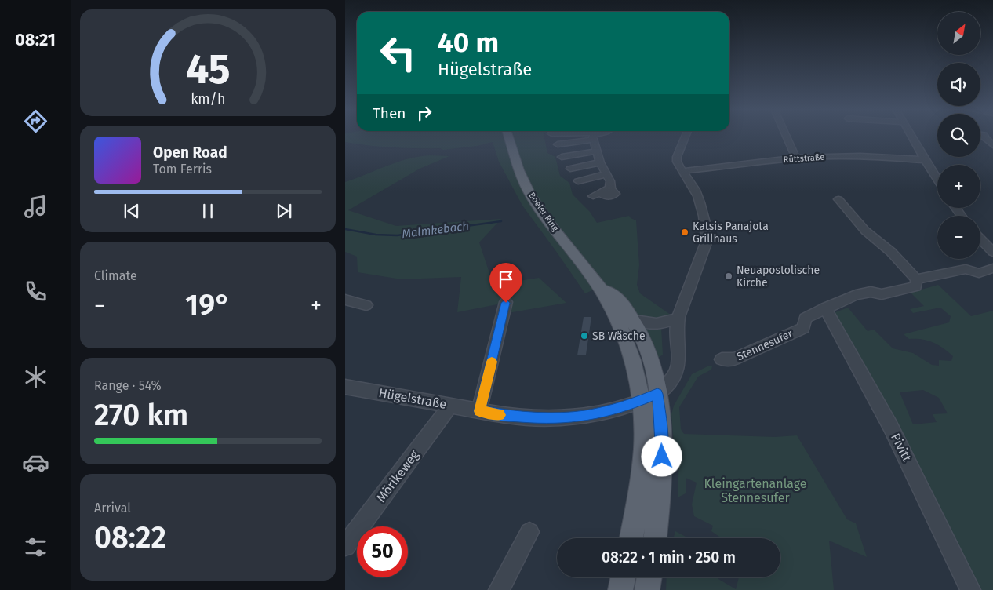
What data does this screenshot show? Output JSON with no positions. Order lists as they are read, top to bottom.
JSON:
{
  "streets": {
    "main road": ["Boeler Ring"],
    "street": [
      "Rüttstraße",
      "Stennesufer",
      "Hügelstraße",
      "Pivitt",
      "Mörikeweg"
    ]
  },
  "crossings": [
    ["Boeler Ring", "Hügelstraße"],
    ["Stennesufer", "Pivitt"],
    ["Hügelstraße", "Mörikeweg"]
  ],
  "water": ["Malmkebach"],
  "parks": ["Kleingartenanlage Stennesufer"],
  "places": ["Katsis Panajota Grillhaus", "Neuapostolische Kirche", "SB Wäsche"],
  "north": "top right",
  "page": {
    "tabs": "08:21",
    "map_buttons": ["+", "−"],
    "turn": ["40 m", "Hügelstraße"],
    "then": "Then",
    "song": ["Open Road", "Tom Ferris"],
    "tile": [
      "Climate",
      ["Range · 54%", "270 km"],
      ["Arrival", "08:22"]
    ],
    "heat": ["−", "19°", "+"],
    "limit": "50",
    "trip": "08:22 · 1 min · 250 m",
    "gauge": ["45", "km/h"]
  }
}
